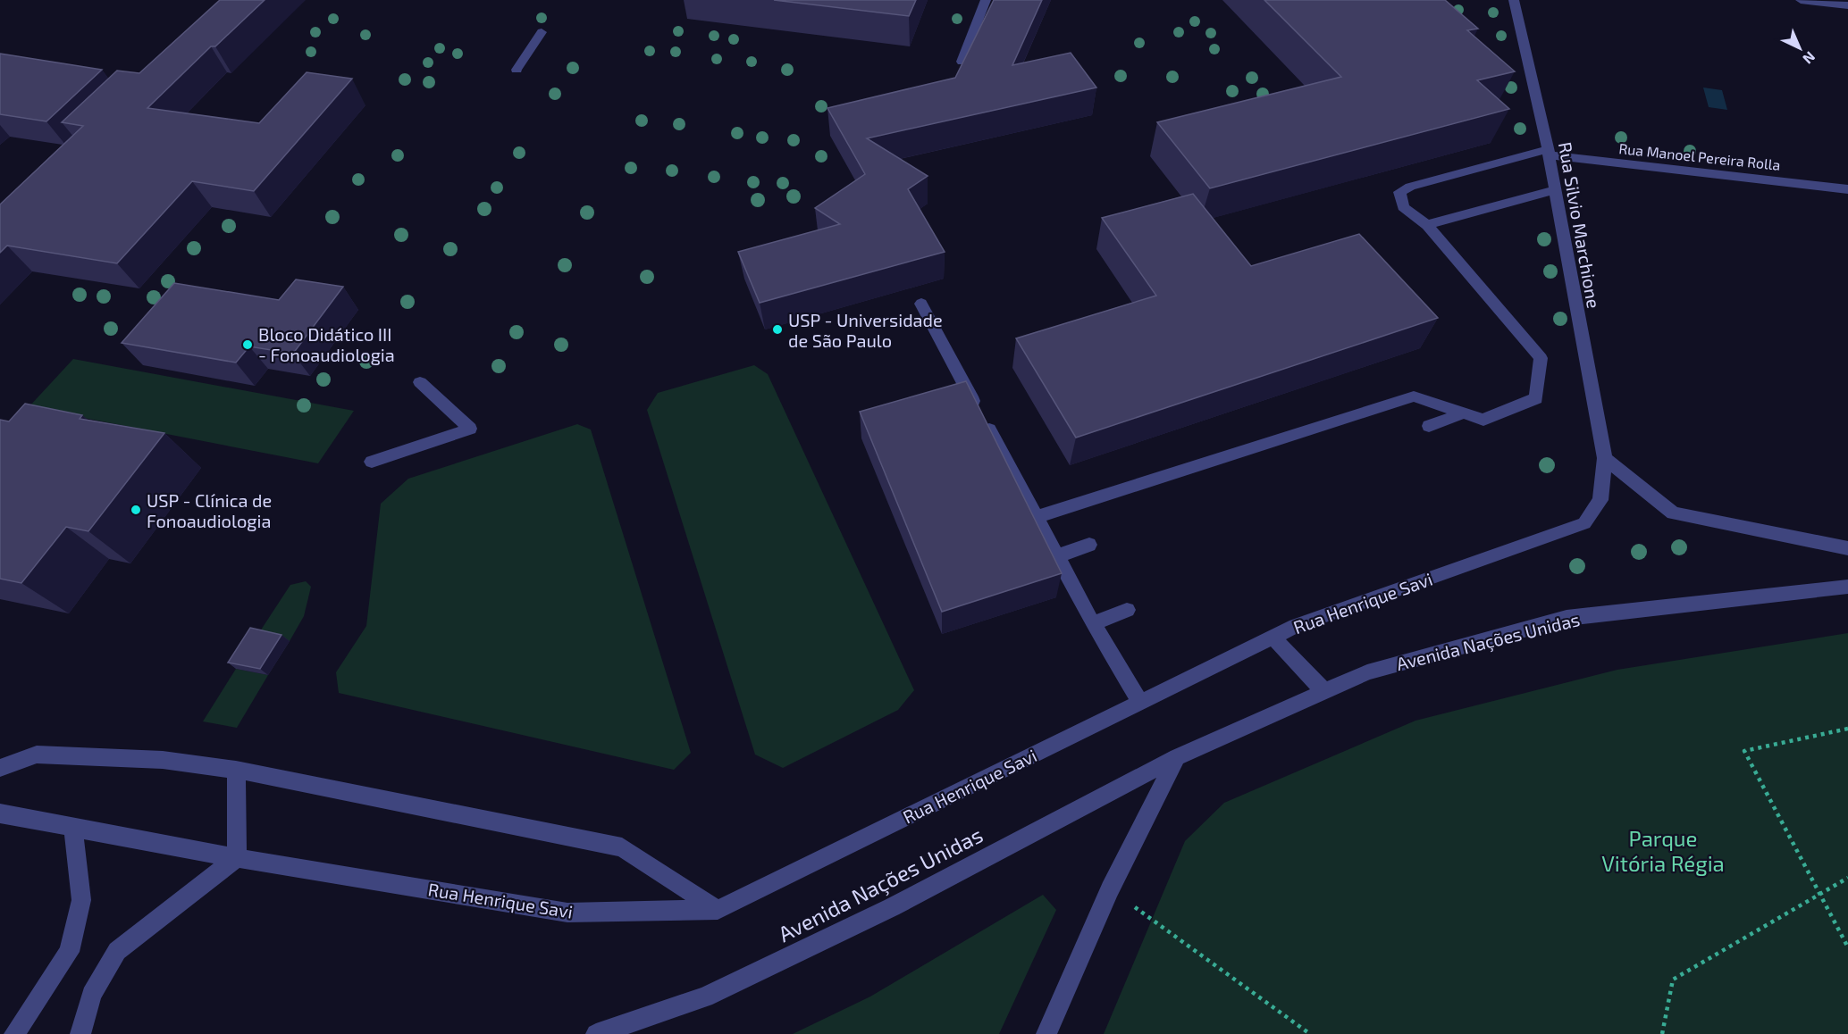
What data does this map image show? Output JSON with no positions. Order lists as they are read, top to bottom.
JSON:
{
  "streets": {
    "street": [
      "Rua Manoel Pereira Rolla",
      "Rua Silvio Marchione",
      "Rua Henrique Savi",
      "Avenida Nações Unidas"
    ]
  },
  "crossings": [
    ["Rua Manoel Pereira Rolla", "Rua Silvio Marchione"],
    ["Rua Silvio Marchione", "Rua Henrique Savi"]
  ],
  "parks": ["Parque Vitória Régia"],
  "places": ["USP - Universidade de São Paulo", "Bloco Didático III - Fonoaudiologia", "USP - Clínica de Fonoaudiologia"],
  "north": "bottom right"
}
